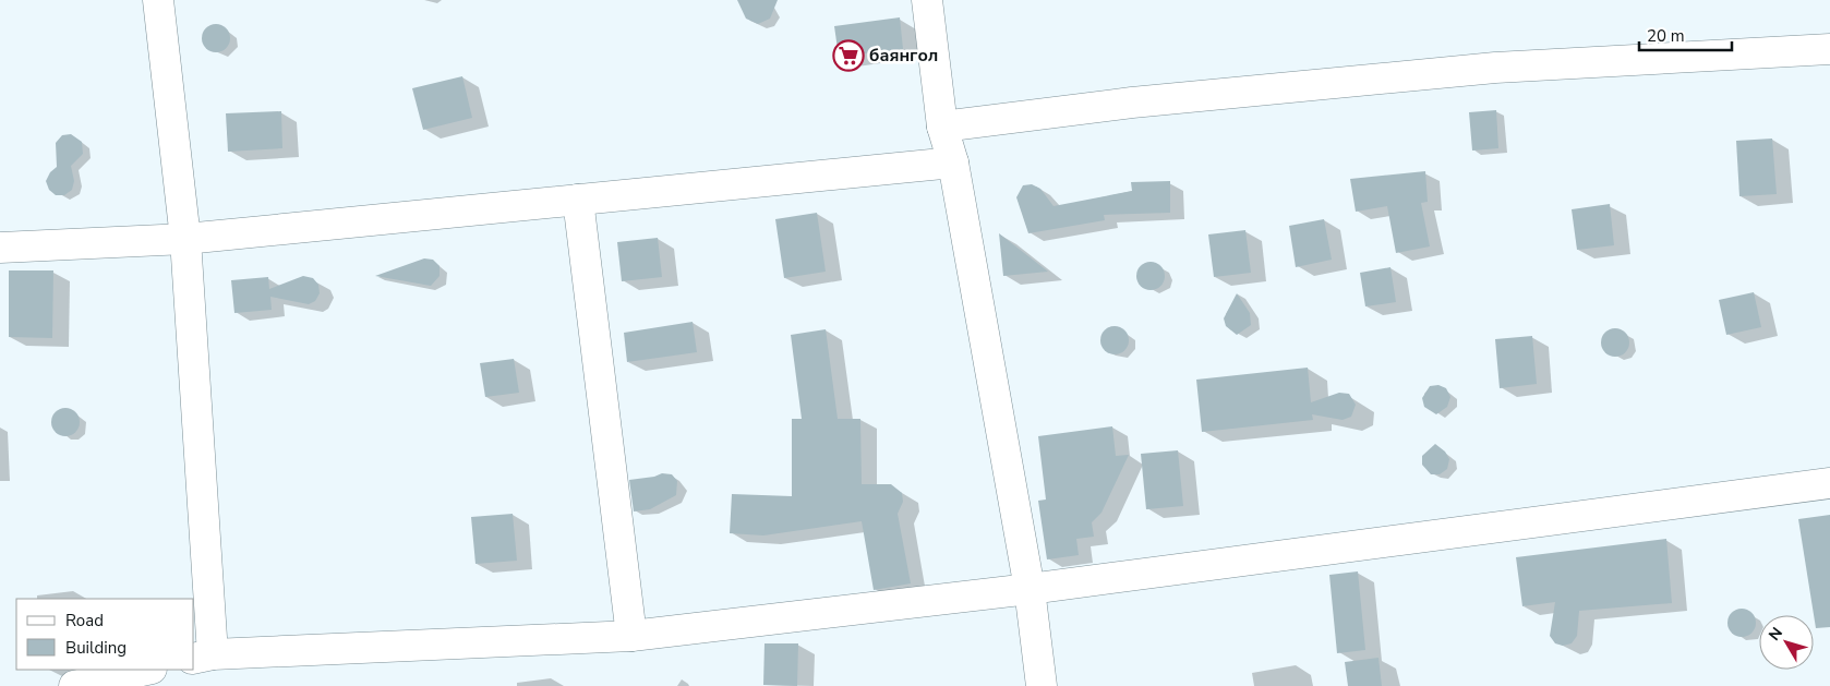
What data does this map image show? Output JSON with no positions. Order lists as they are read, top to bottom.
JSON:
{
  "places": {
    "supermarket": ["баянгол"]
  },
  "legend": ["Road", "Building"],
  "scale_bar": "20 m",
  "north": "top left"
}
